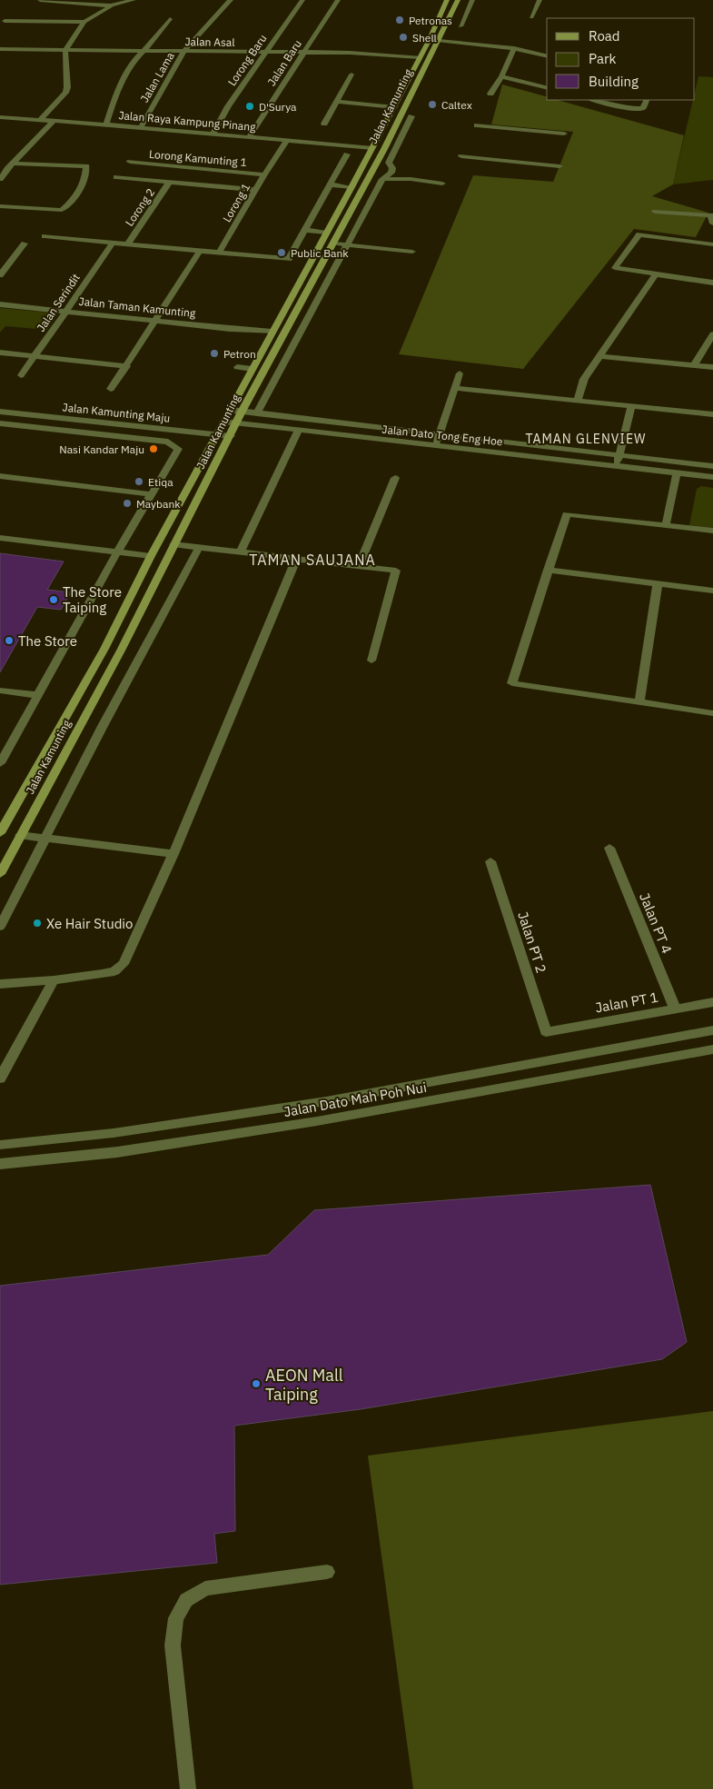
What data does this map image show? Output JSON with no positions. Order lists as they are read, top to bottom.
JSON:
{
  "streets": {
    "main road": ["Jalan Kamunting"],
    "street": [
      "Jalan Asal",
      "Lorong Baru",
      "Jalan Baru",
      "Jalan Lama",
      "Jalan Raya Kampung Pinang",
      "Lorong Kamunting 1",
      "Lorong 1",
      "Lorong 2",
      "Jalan Serindit",
      "Jalan Taman Kamunting",
      "Jalan Kamunting Maju",
      "Jalan Dato Tong Eng Hoe",
      "Jalan PT 4",
      "Jalan PT 2",
      "Jalan PT 1",
      "Jalan Dato Mah Poh Nui"
    ]
  },
  "crossings": [
    ["Jalan Asal", "Lorong Baru"],
    ["Jalan Asal", "Jalan Baru"],
    ["Jalan Asal", "Jalan Lama"],
    ["Jalan Asal", "Jalan Kamunting"],
    ["Lorong Baru", "Jalan Raya Kampung Pinang"],
    ["Jalan Baru", "Jalan Raya Kampung Pinang"],
    ["Jalan Lama", "Jalan Raya Kampung Pinang"],
    ["Jalan Kamunting", "Jalan Raya Kampung Pinang"],
    ["Jalan Kamunting", "Jalan Taman Kamunting"],
    ["Jalan Kamunting", "Jalan Kamunting Maju"],
    ["Jalan Kamunting", "Jalan Dato Tong Eng Hoe"],
    ["Jalan Raya Kampung Pinang", "Lorong 1"],
    ["Lorong Kamunting 1", "Lorong 1"],
    ["Jalan Serindit", "Jalan Taman Kamunting"],
    ["Jalan PT 4", "Jalan PT 1"],
    ["Jalan PT 2", "Jalan PT 1"]
  ],
  "districts": ["TAMAN GLENVIEW", "TAMAN SAUJANA"],
  "places": [
    "Petronas",
    "Shell",
    "Caltex",
    "D'Surya",
    "Public Bank",
    "Petron",
    "Nasi Kandar Maju",
    "Etiqa",
    "Maybank",
    "The Store Taiping",
    "The Store",
    "Xe Hair Studio",
    "AEON Mall Taiping"
  ],
  "legend": ["Road", "Park", "Building"]
}
